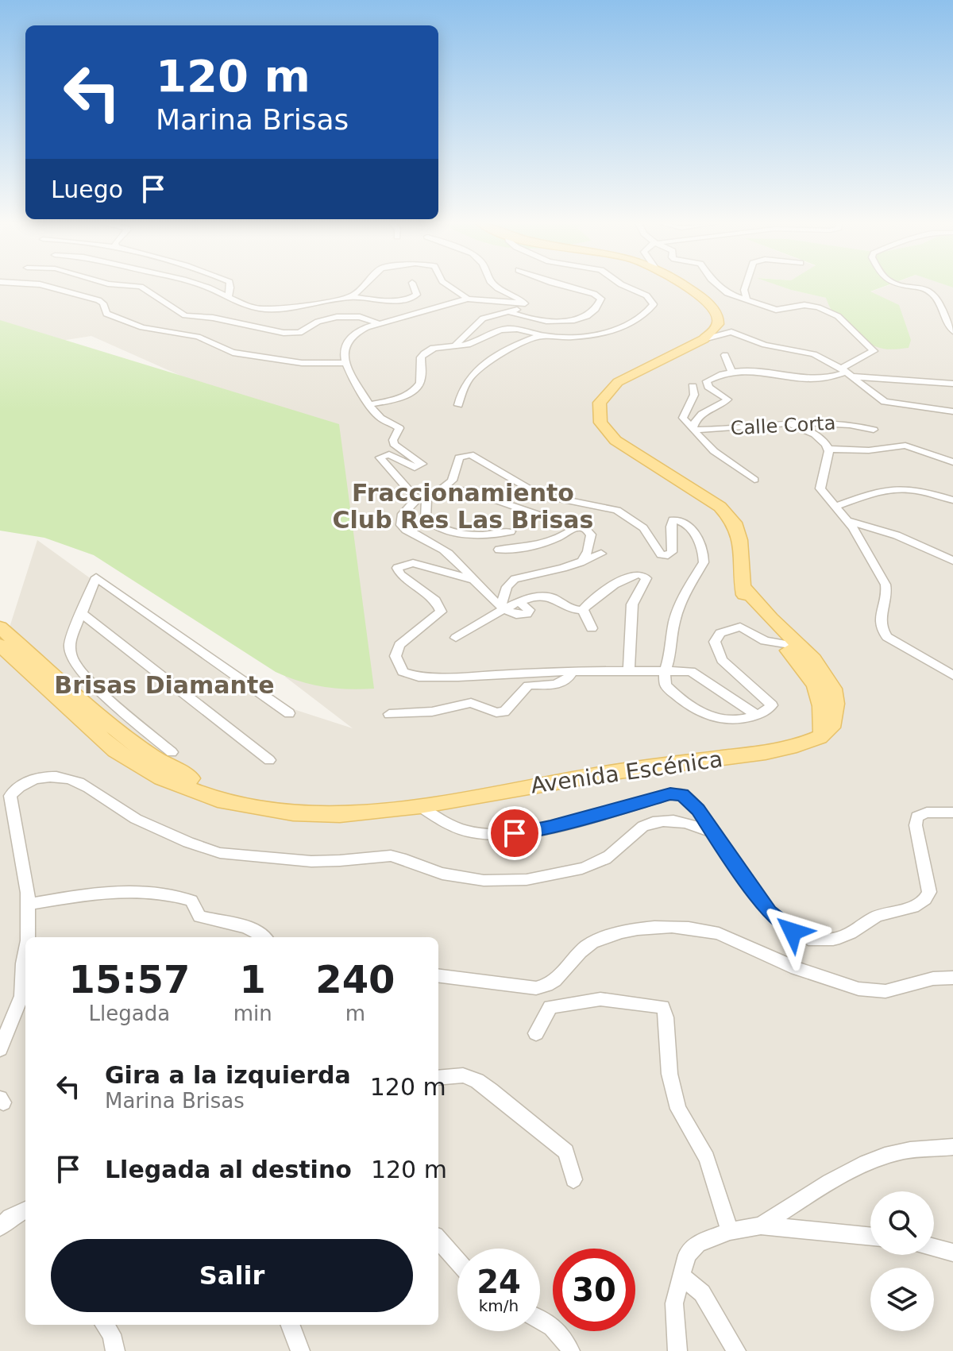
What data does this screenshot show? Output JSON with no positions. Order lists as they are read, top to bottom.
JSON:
{
  "streets": {
    "main road": ["Avenida Escénica"],
    "street": ["Calle Corta"]
  },
  "districts": ["Fraccionamiento Club Res Las Brisas", "Brisas Diamante"],
  "page": {
    "turn": ["120 m", "Marina Brisas"],
    "then": "Luego",
    "eta": [
      "15:57",
      "Llegada",
      "1",
      "min",
      "240",
      "m"
    ],
    "list": [
      {
        "name": "Gira a la izquierda",
        "note": "Marina Brisas",
        "value": "120 m"
      },
      {
        "name": "Llegada al destino",
        "value": "120 m"
      }
    ],
    "buttons": "Salir",
    "speed": "24 km/h",
    "limit": "30"
  }
}
